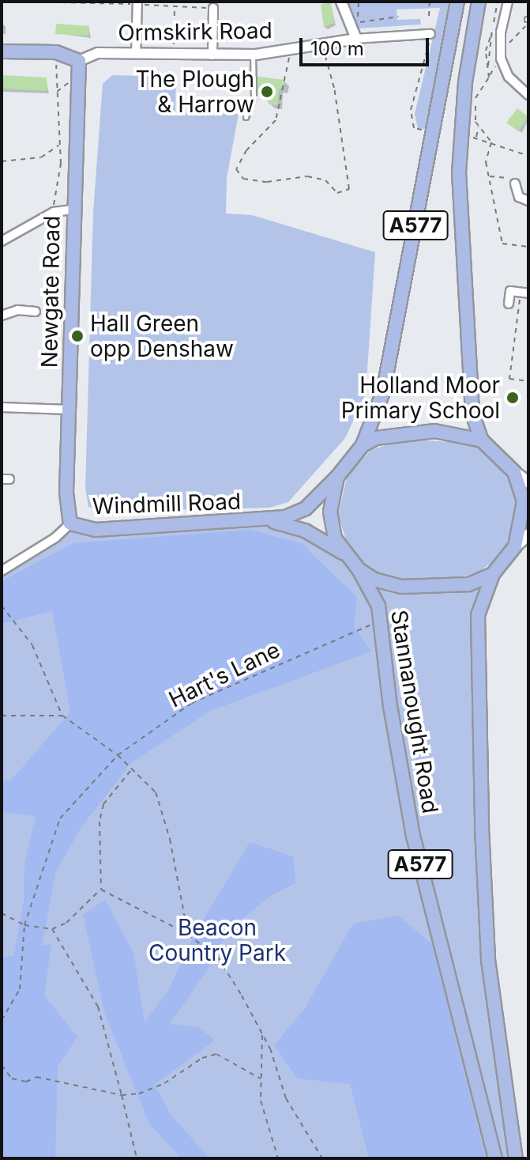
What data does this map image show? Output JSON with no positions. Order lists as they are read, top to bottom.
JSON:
{
  "streets": {
    "main road": [
      "A577",
      "Newgate Road",
      "Windmill Road",
      "Stannanought Road"
    ],
    "street": ["Ormskirk Road"],
    "path": ["Hart's Lane"]
  },
  "crossings": [
    ["Ormskirk Road", "Newgate Road"],
    ["A577", "Windmill Road"],
    ["A577", "Stannanought Road"],
    ["Newgate Road", "Windmill Road"],
    ["Windmill Road", "Stannanought Road"],
    ["Hart's Lane", "Stannanought Road"]
  ],
  "parks": ["Beacon Country Park"],
  "places": ["The Plough & Harrow", "Hall Green opp Denshaw", "Holland Moor Primary School"],
  "scale_bar": "100 m"
}
